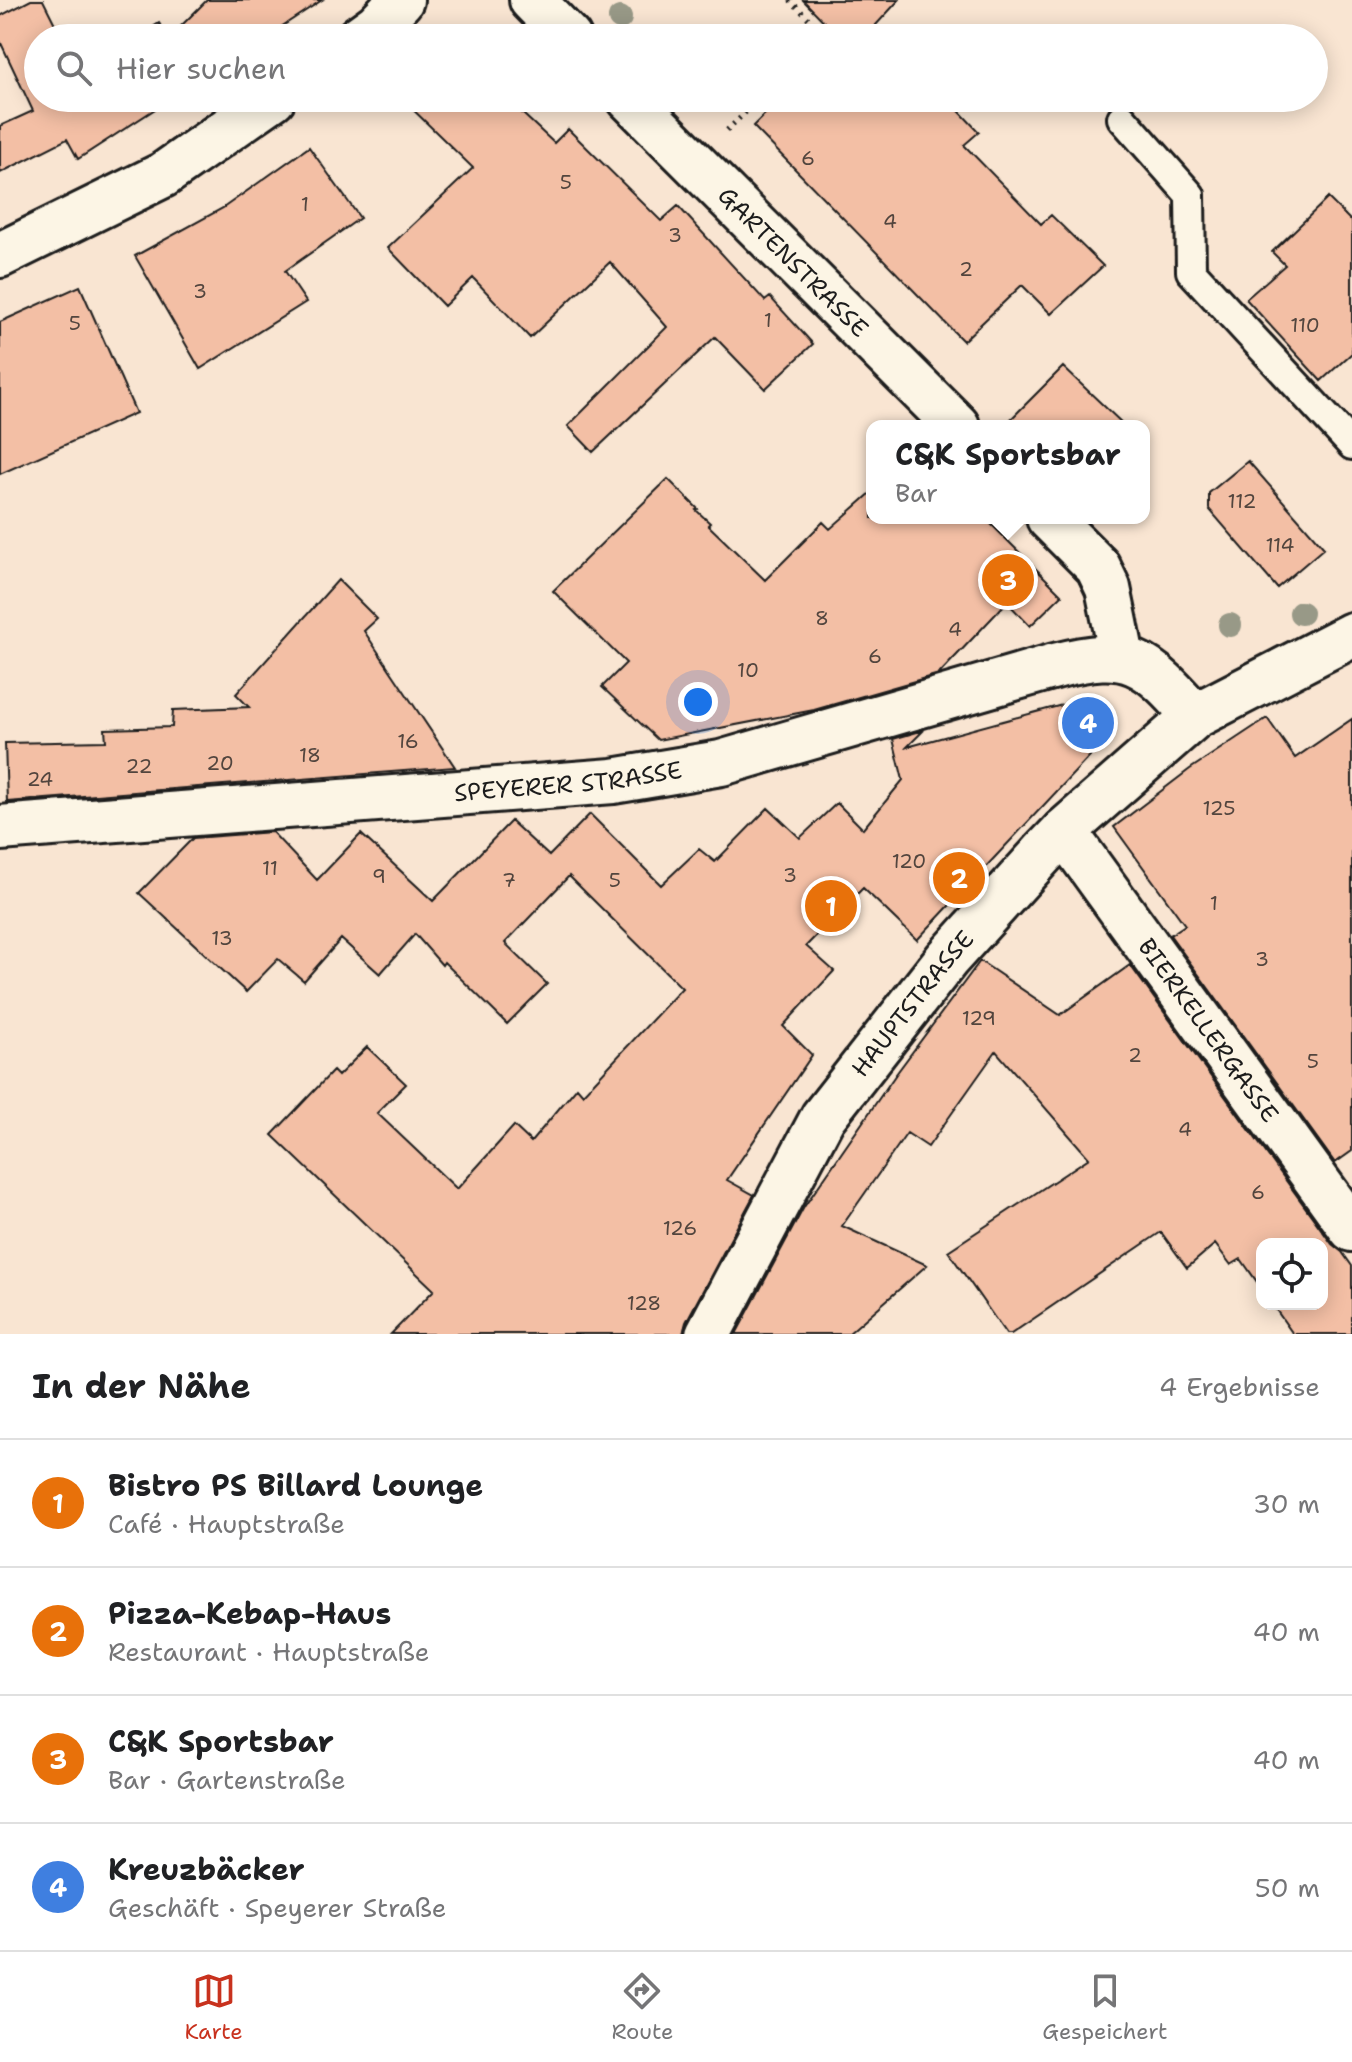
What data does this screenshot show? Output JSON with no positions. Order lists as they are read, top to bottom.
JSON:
{
  "streets": {
    "street": [
      "GARTENSTRASSE",
      "SPEYERER STRASSE",
      "HAUPTSTRASSE",
      "BIERKELLERGASSE"
    ]
  },
  "crossings": [
    ["HAUPTSTRASSE", "BIERKELLERGASSE"]
  ],
  "house_numbers": [
    "6",
    "5",
    "1",
    "4",
    "3",
    "2",
    "3",
    "1",
    "5",
    "110",
    "112",
    "114",
    "8",
    "4",
    "6",
    "10",
    "16",
    "18",
    "20",
    "22",
    "24",
    "125",
    "120",
    "11",
    "3",
    "9",
    "7",
    "5",
    "1",
    "13",
    "3",
    "129",
    "2",
    "5",
    "4",
    "6",
    "126",
    "128"
  ],
  "page": {
    "search": "Hier suchen",
    "popup": ["C&K Sportsbar", "Bar"],
    "pins": [
      "3",
      "4",
      "2",
      "1"
    ],
    "heading": ["In der Nähe", "4 Ergebnisse"],
    "list": [
      {
        "mark": "1",
        "name": "Bistro PS Billard Lounge",
        "note": "Café · Hauptstraße",
        "value": "30 m"
      },
      {
        "mark": "2",
        "name": "Pizza-Kebap-Haus",
        "note": "Restaurant · Hauptstraße",
        "value": "40 m"
      },
      {
        "mark": "3",
        "name": "C&K Sportsbar",
        "note": "Bar · Gartenstraße",
        "value": "40 m"
      },
      {
        "mark": "4",
        "name": "Kreuzbäcker",
        "note": "Geschäft · Speyerer Straße",
        "value": "50 m"
      }
    ],
    "nav": ["Karte", "Route", "Gespeichert"]
  }
}
